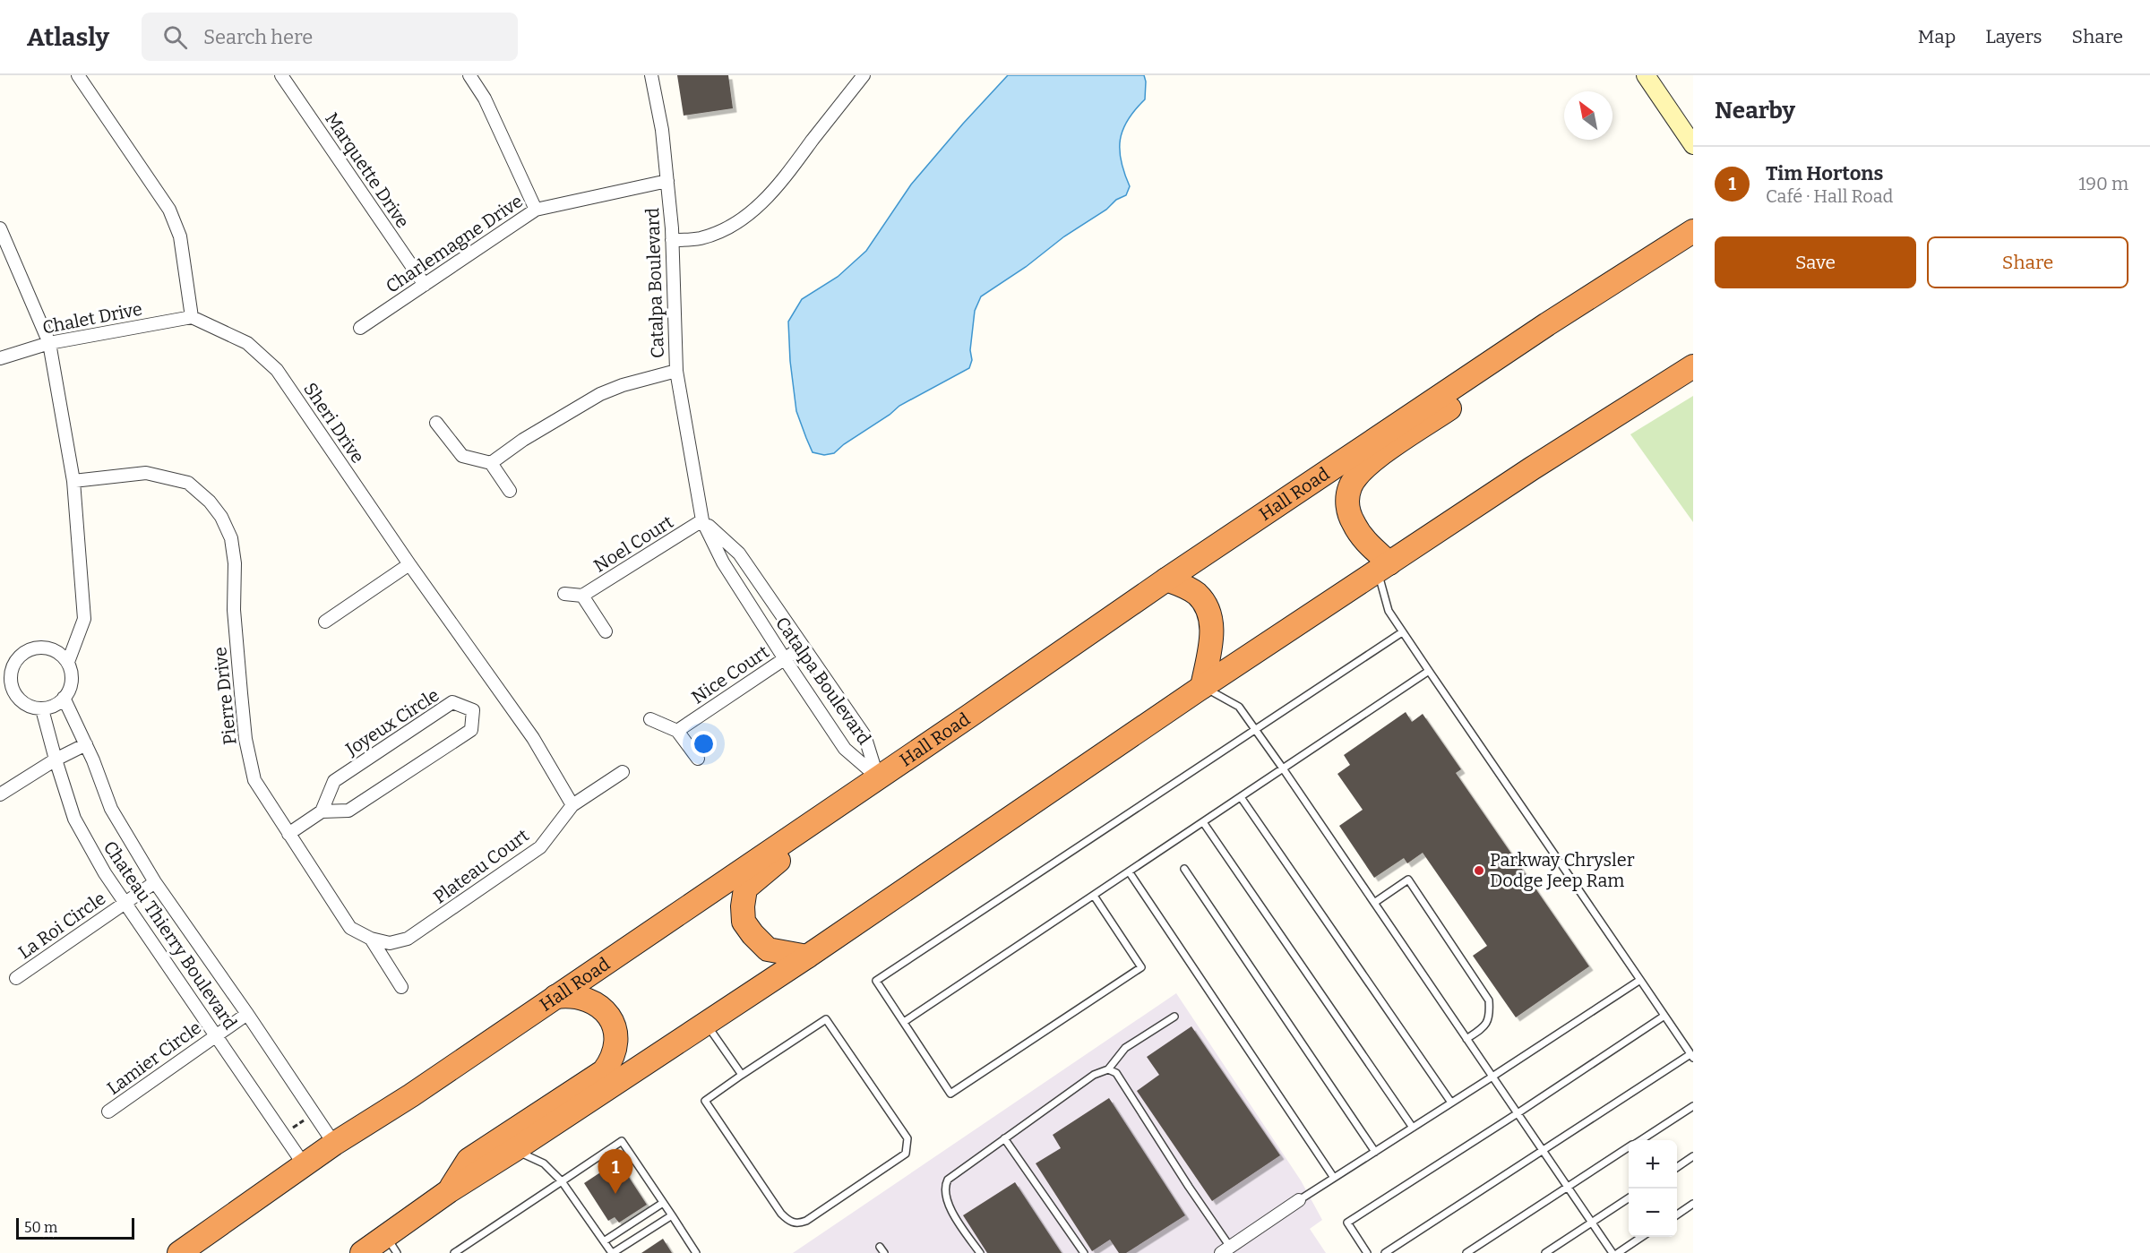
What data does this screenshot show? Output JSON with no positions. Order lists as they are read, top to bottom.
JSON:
{
  "streets": {
    "highway": ["Hall Road"],
    "street": [
      "Marquette Drive",
      "Charlemagne Drive",
      "Catalpa Boulevard",
      "Chalet Drive",
      "Sheri Drive",
      "Noel Court",
      "Nice Court",
      "Pierre Drive",
      "Joyeux Circle",
      "Plateau Court",
      "La Roi Circle",
      "Chateau Thierry Boulevard",
      "Lamier Circle"
    ]
  },
  "crossings": [
    ["Marquette Drive", "Charlemagne Drive"],
    ["Charlemagne Drive", "Catalpa Boulevard"],
    ["Catalpa Boulevard", "Hall Road"],
    ["Catalpa Boulevard", "Noel Court"],
    ["Catalpa Boulevard", "Nice Court"],
    ["Chalet Drive", "Sheri Drive"],
    ["Sheri Drive", "Plateau Court"],
    ["Hall Road", "Chateau Thierry Boulevard"],
    ["Pierre Drive", "Joyeux Circle"],
    ["Pierre Drive", "Plateau Court"],
    ["La Roi Circle", "Chateau Thierry Boulevard"],
    ["Chateau Thierry Boulevard", "Lamier Circle"]
  ],
  "places": ["Parkway Chrysler Dodge Jeep Ram"],
  "scale_bar": "50 m",
  "north": "top left",
  "page": {
    "header": "Atlasly",
    "search": "Search here",
    "nav": ["Map", "Layers", "Share"],
    "heading": "Nearby",
    "list": [
      {
        "mark": "1",
        "name": "Tim Hortons",
        "note": "Café · Hall Road",
        "value": "190 m"
      }
    ],
    "buttons": ["Save", "Share"],
    "map_buttons": ["+", "−"],
    "pins": "1",
    "scale": "50 m"
  }
}
